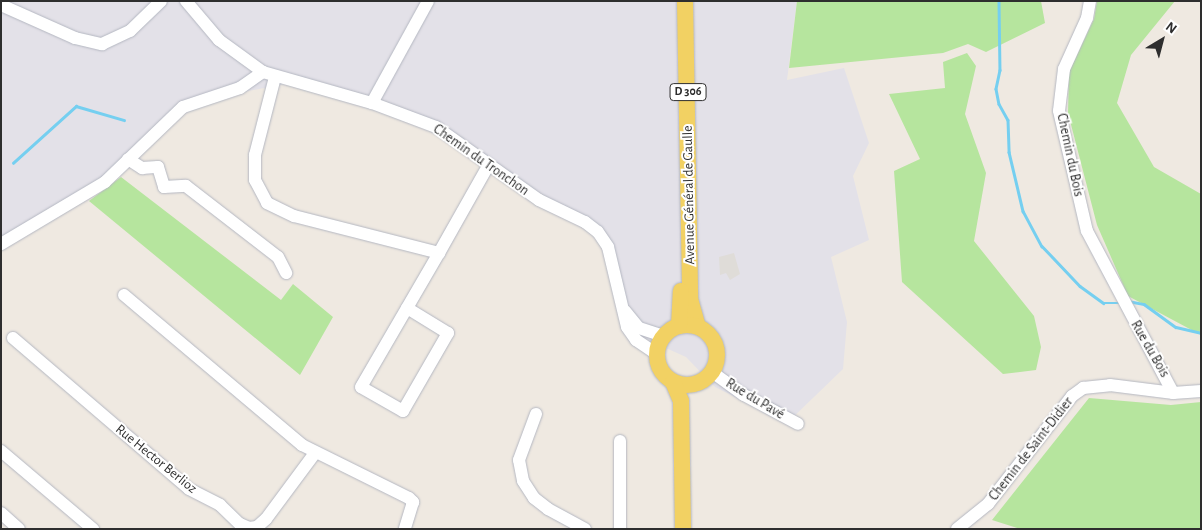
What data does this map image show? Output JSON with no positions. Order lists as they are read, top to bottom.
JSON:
{
  "streets": {
    "main road": ["D 306", "Avenue Général de Gaulle"],
    "street": [
      "Chemin du Bois",
      "Chemin du Tronchon",
      "Rue du Bois",
      "Rue du Pavé",
      "Chemin de Saint-Didier",
      "Rue Hector Berlioz"
    ]
  },
  "crossings": [
    ["Chemin du Bois", "Rue du Bois"],
    ["Chemin du Tronchon", "Avenue Général de Gaulle"],
    ["Chemin du Tronchon", "Rue du Pavé"],
    ["Avenue Général de Gaulle", "Rue du Pavé"],
    ["Rue du Bois", "Chemin de Saint-Didier"]
  ],
  "north": "top right"
}
